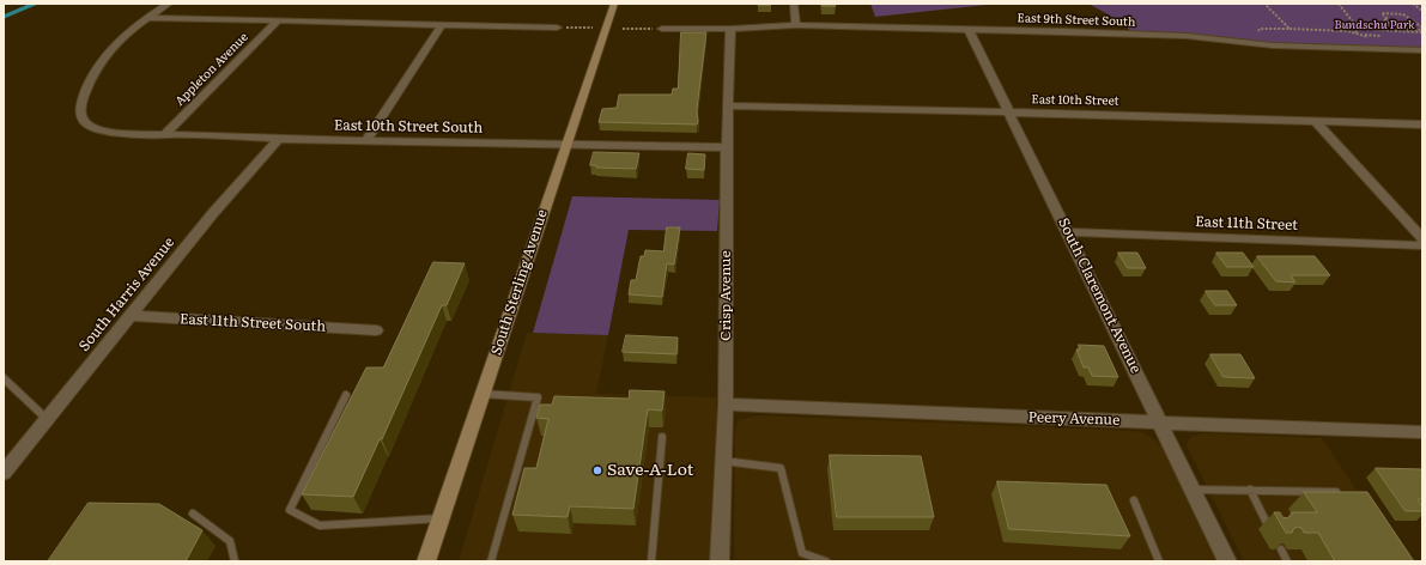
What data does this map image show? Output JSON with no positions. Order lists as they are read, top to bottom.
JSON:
{
  "streets": {
    "main road": ["South Sterling Avenue"],
    "street": [
      "East 9th Street South",
      "Appleton Avenue",
      "East 10th Street",
      "East 10th Street South",
      "East 11th Street",
      "South Harris Avenue",
      "Crisp Avenue",
      "South Claremont Avenue",
      "East 11th Street South",
      "Peery Avenue"
    ]
  },
  "crossings": [
    ["East 9th Street South", "Crisp Avenue"],
    ["East 9th Street South", "South Claremont Avenue"],
    ["Appleton Avenue", "East 10th Street South"],
    ["East 10th Street", "Crisp Avenue"],
    ["East 10th Street", "South Claremont Avenue"],
    ["East 10th Street South", "South Sterling Avenue"],
    ["East 10th Street South", "South Harris Avenue"],
    ["East 10th Street South", "Crisp Avenue"],
    ["East 11th Street", "South Claremont Avenue"],
    ["South Harris Avenue", "East 11th Street South"],
    ["Crisp Avenue", "Peery Avenue"],
    ["South Claremont Avenue", "Peery Avenue"]
  ],
  "parks": ["Bundschu Park"],
  "places": ["Save-A-Lot"]
}
